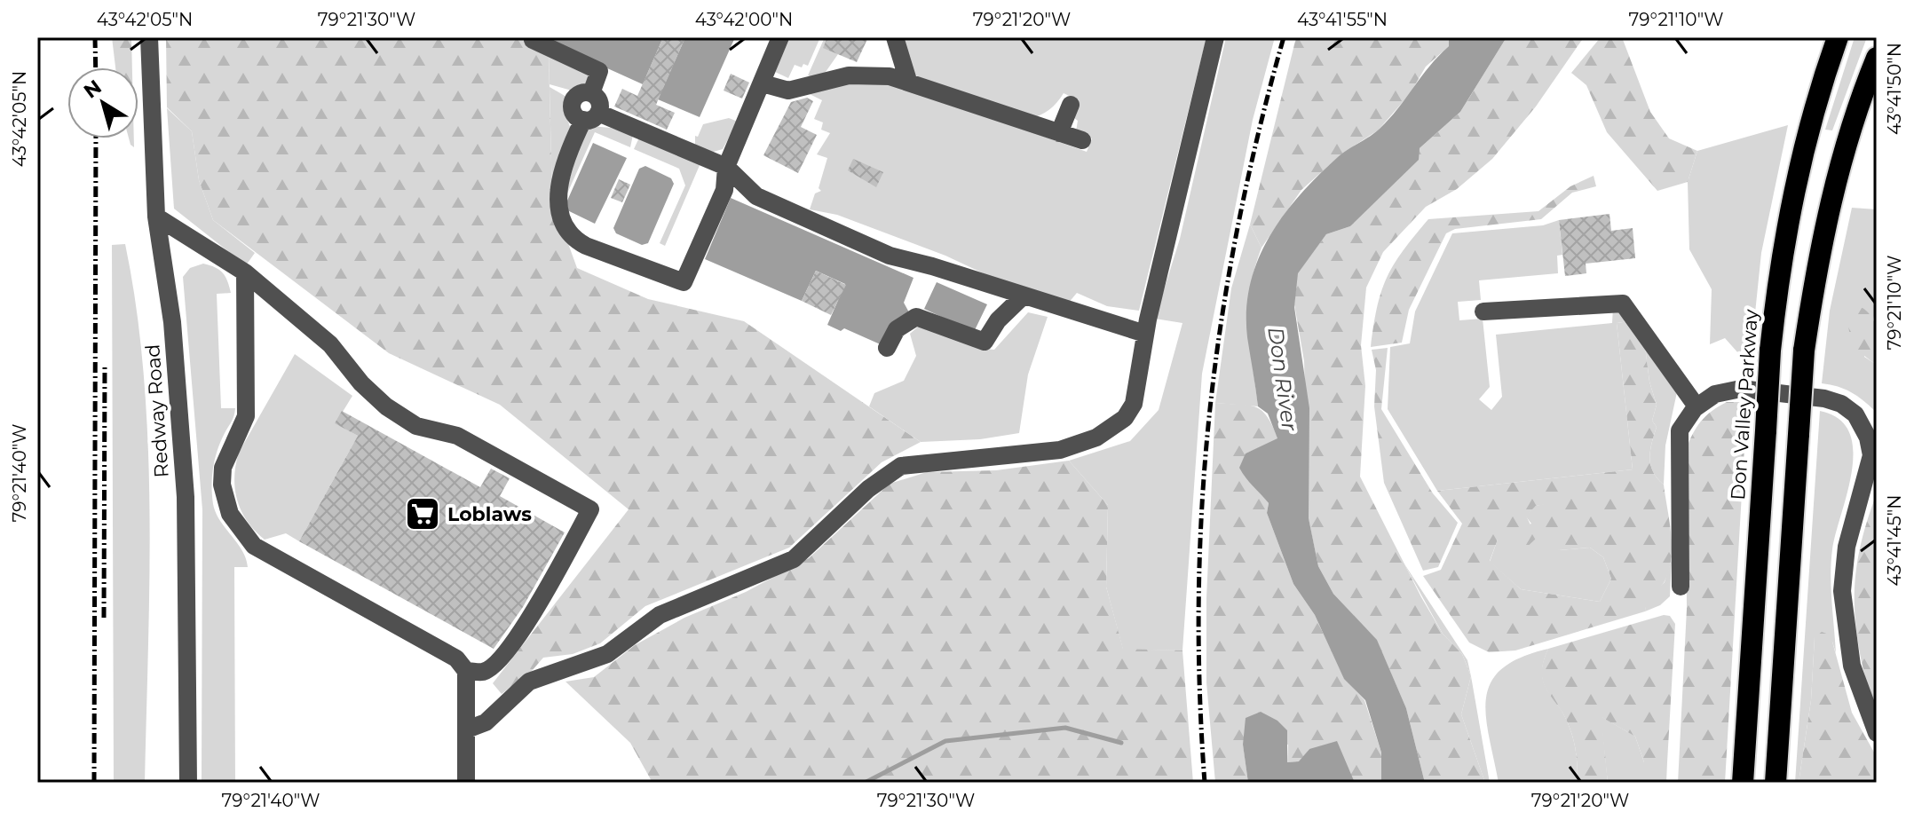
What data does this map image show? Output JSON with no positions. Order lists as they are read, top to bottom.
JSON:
{
  "streets": {
    "highway": ["Don Valley Parkway"],
    "street": ["Redway Road"]
  },
  "water": ["Don River"],
  "places": {
    "supermarket": ["Loblaws"]
  },
  "north": "top left",
  "coordinates": [
    "43°42'05\"N",
    "79°21'30\"W",
    "43°42'00\"N",
    "79°21'20\"W",
    "43°41'55\"N",
    "79°21'10\"W",
    "43°41'50\"N",
    "79°21'40\"W",
    "43°41'45\"N"
  ]
}
